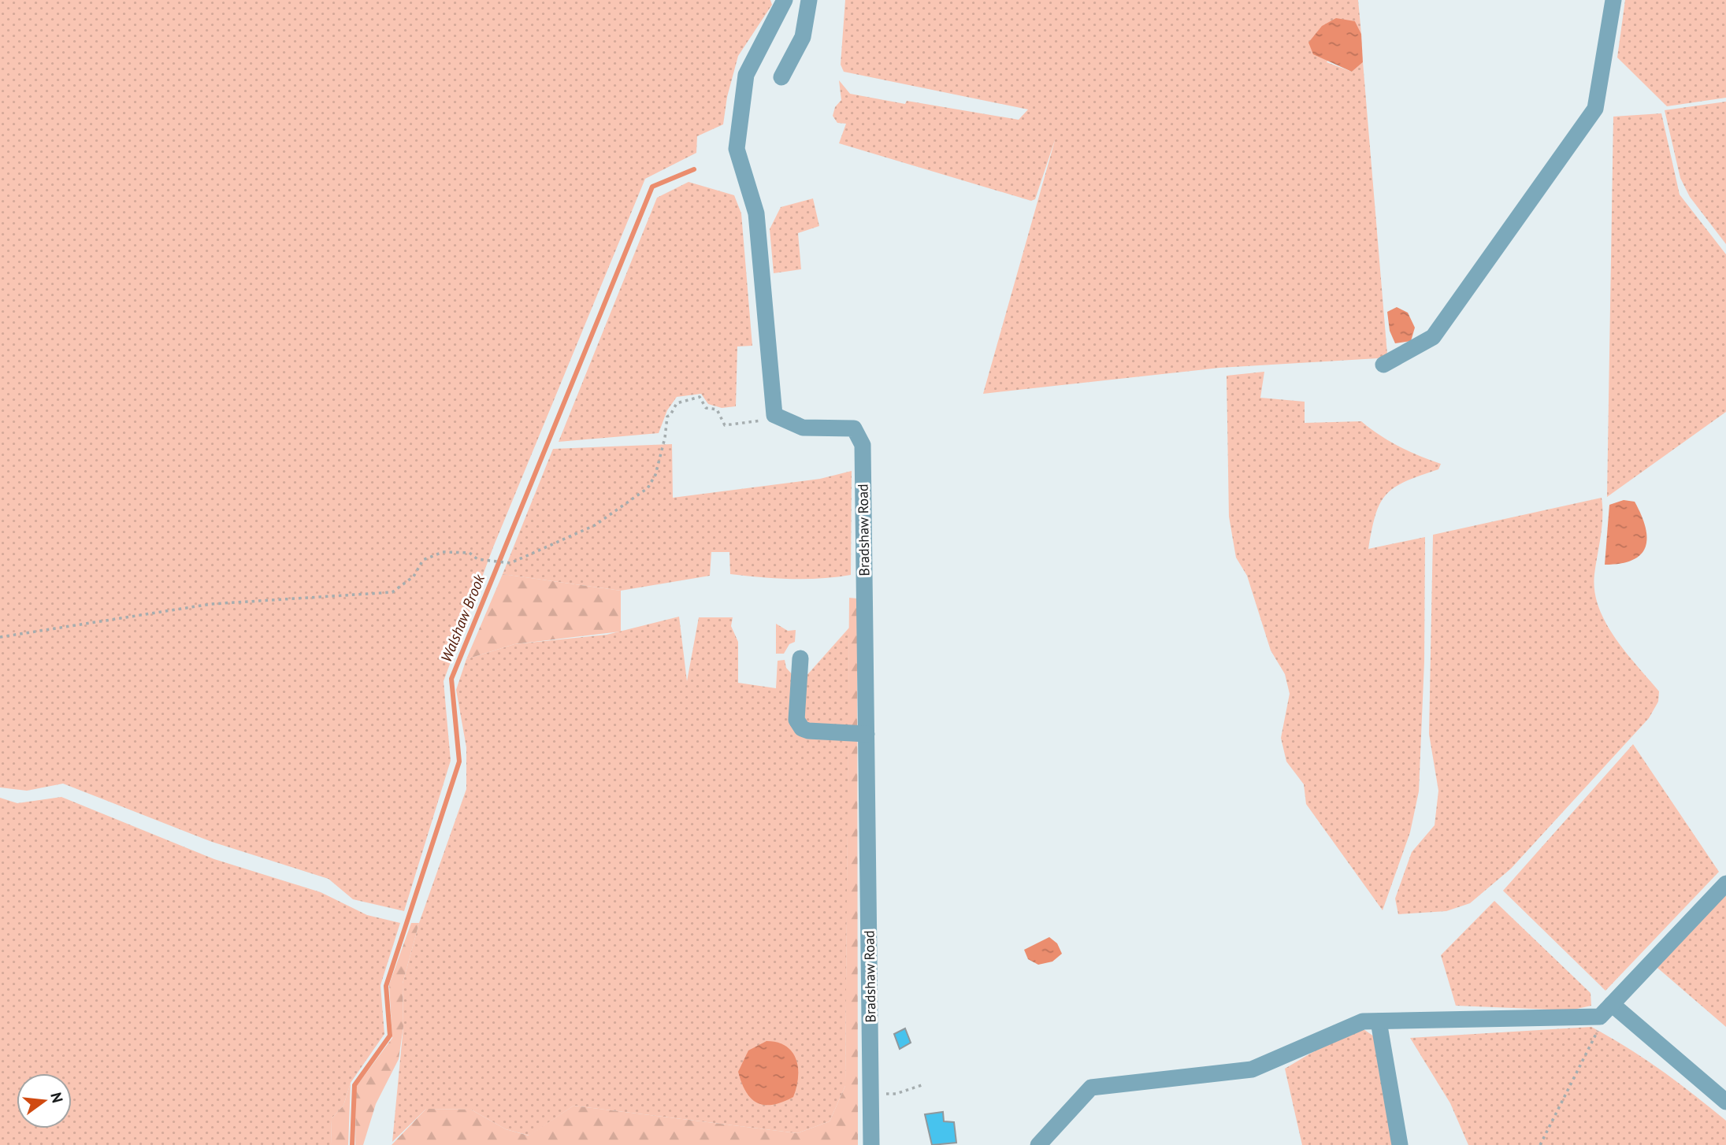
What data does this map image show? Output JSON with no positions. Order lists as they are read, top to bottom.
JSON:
{
  "streets": {
    "street": ["Bradshaw Road"]
  },
  "water": ["Walshaw Brook"],
  "north": "right"
}
